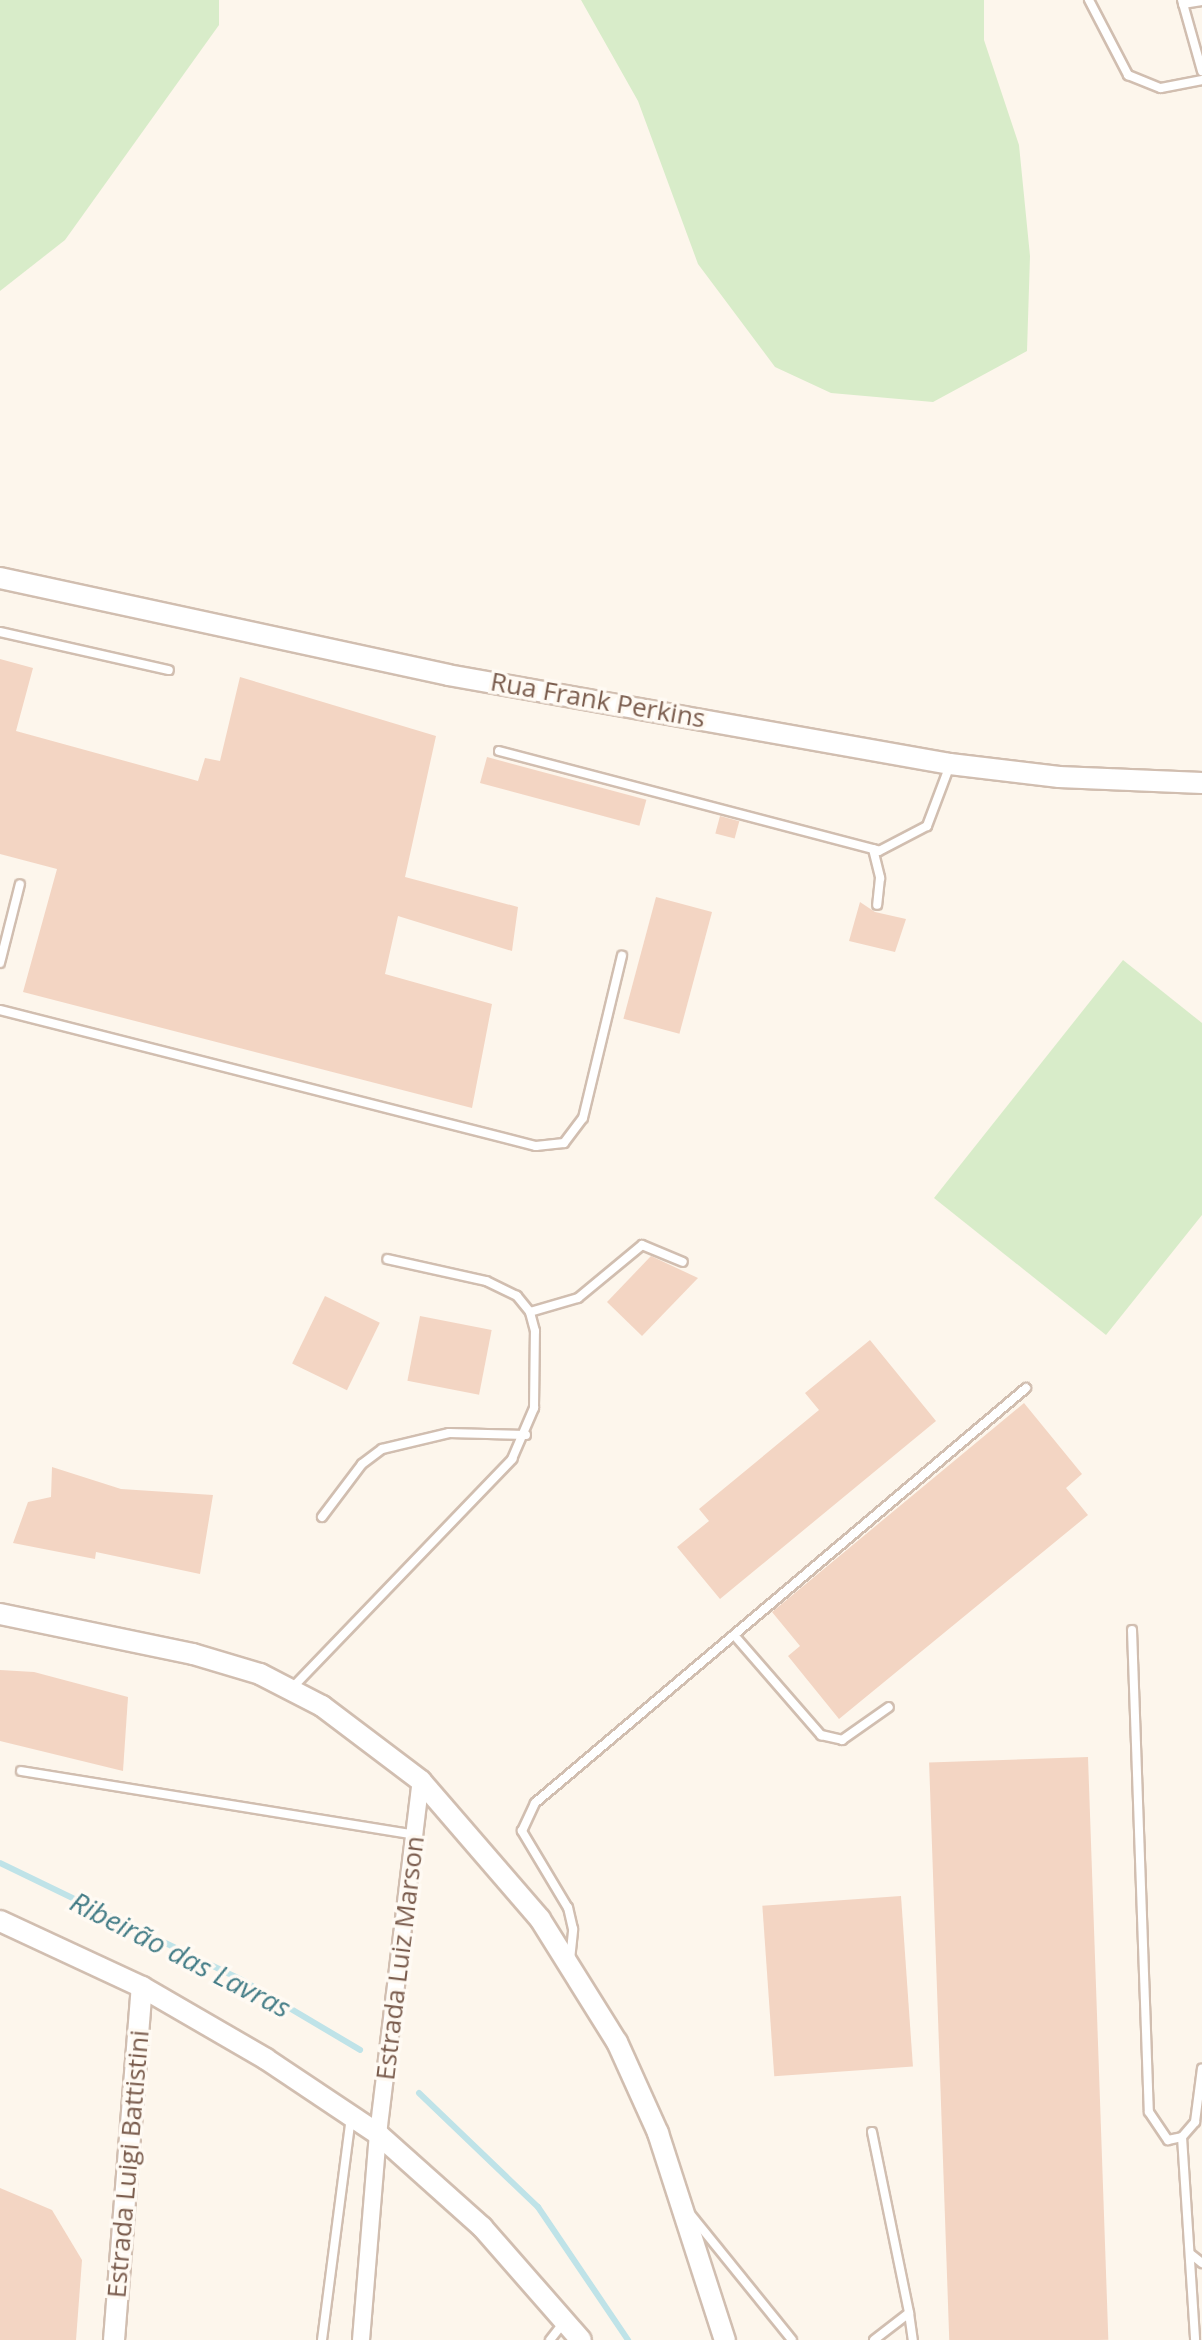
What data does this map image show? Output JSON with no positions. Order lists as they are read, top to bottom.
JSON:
{
  "streets": {
    "street": ["Rua Frank Perkins", "Estrada Luiz Marson", "Estrada Luigi Battistini"]
  },
  "water": ["Ribeirão das Lavras"]
}
